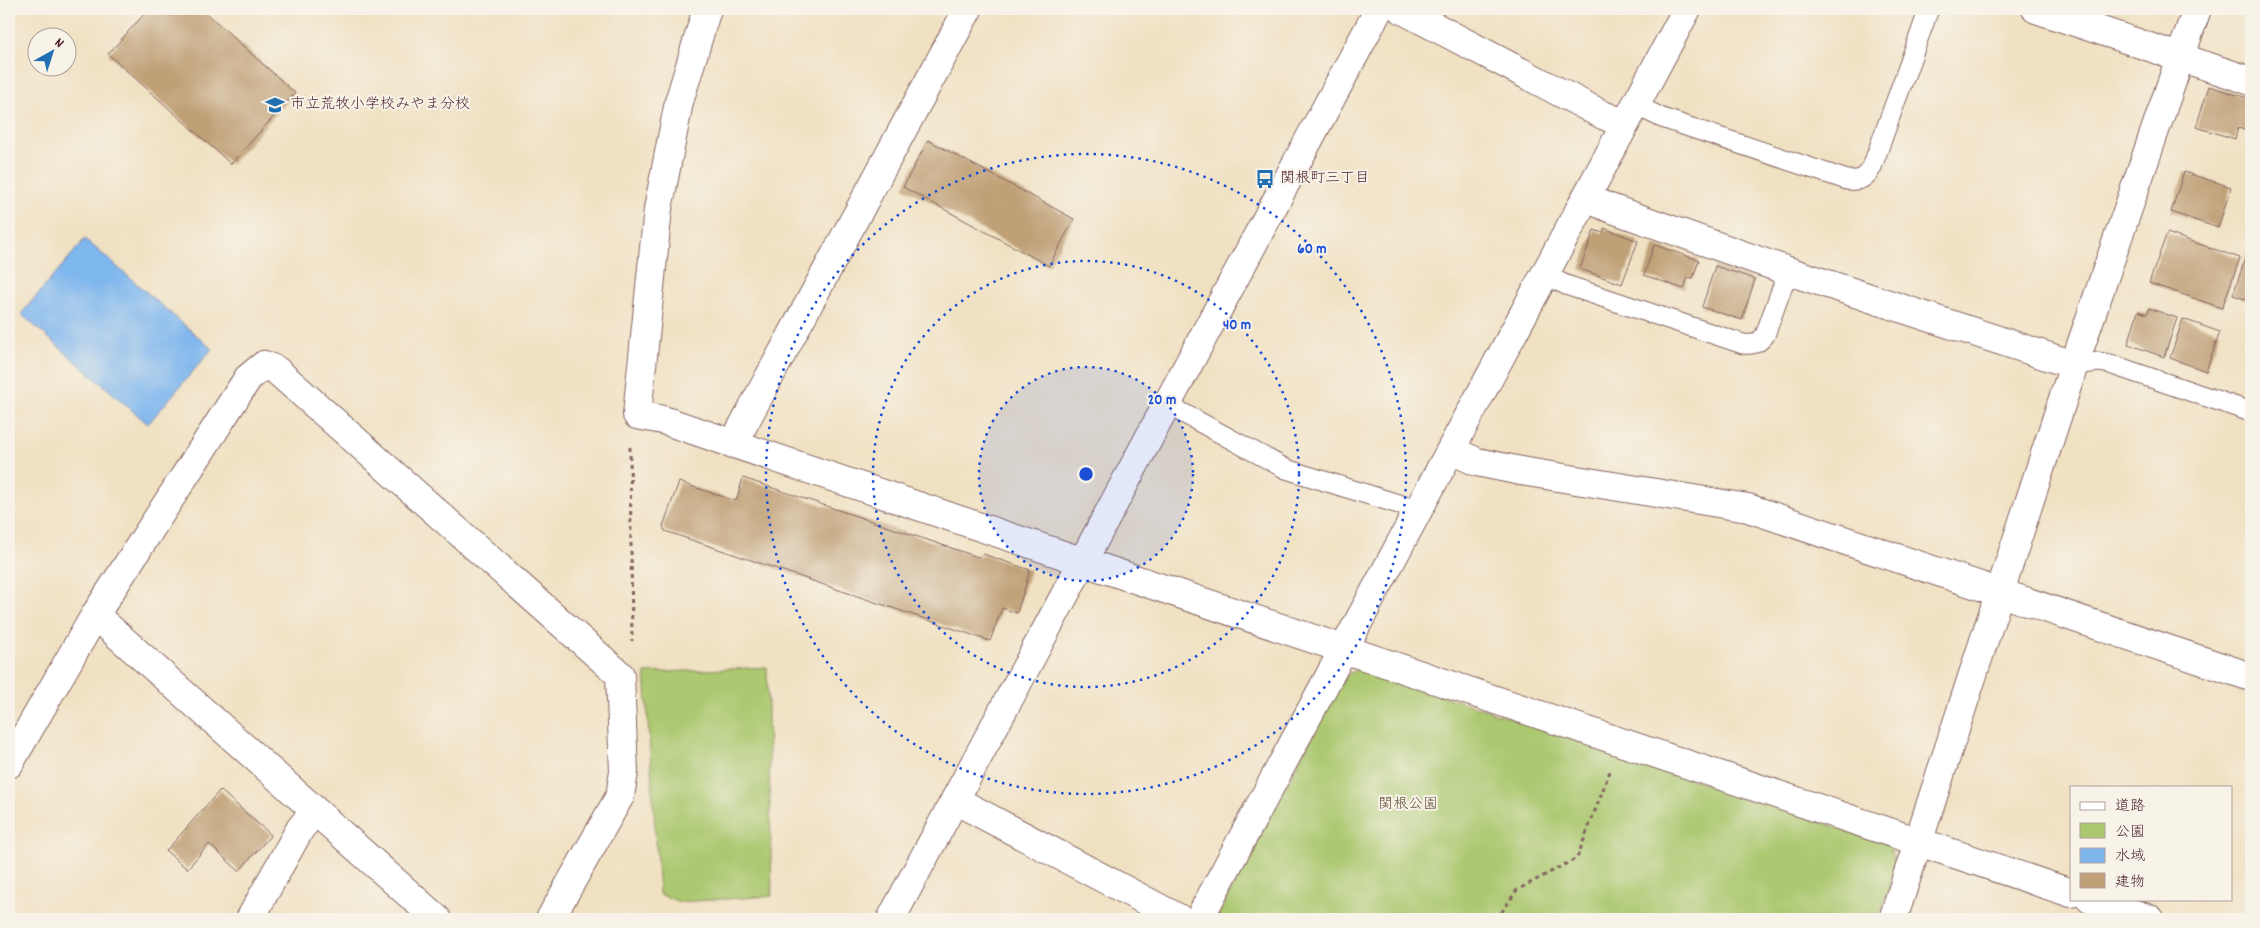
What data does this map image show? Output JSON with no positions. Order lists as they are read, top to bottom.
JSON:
{
  "parks": ["関根公園"],
  "places": {
    "school or university": ["市立荒牧小学校みやま分校"],
    "bus stop": ["関根町三丁目"]
  },
  "legend": [
    "道路",
    "公園",
    "水域",
    "建物"
  ],
  "north": "top right",
  "rings": ["60 m", "40 m", "20 m"]
}
